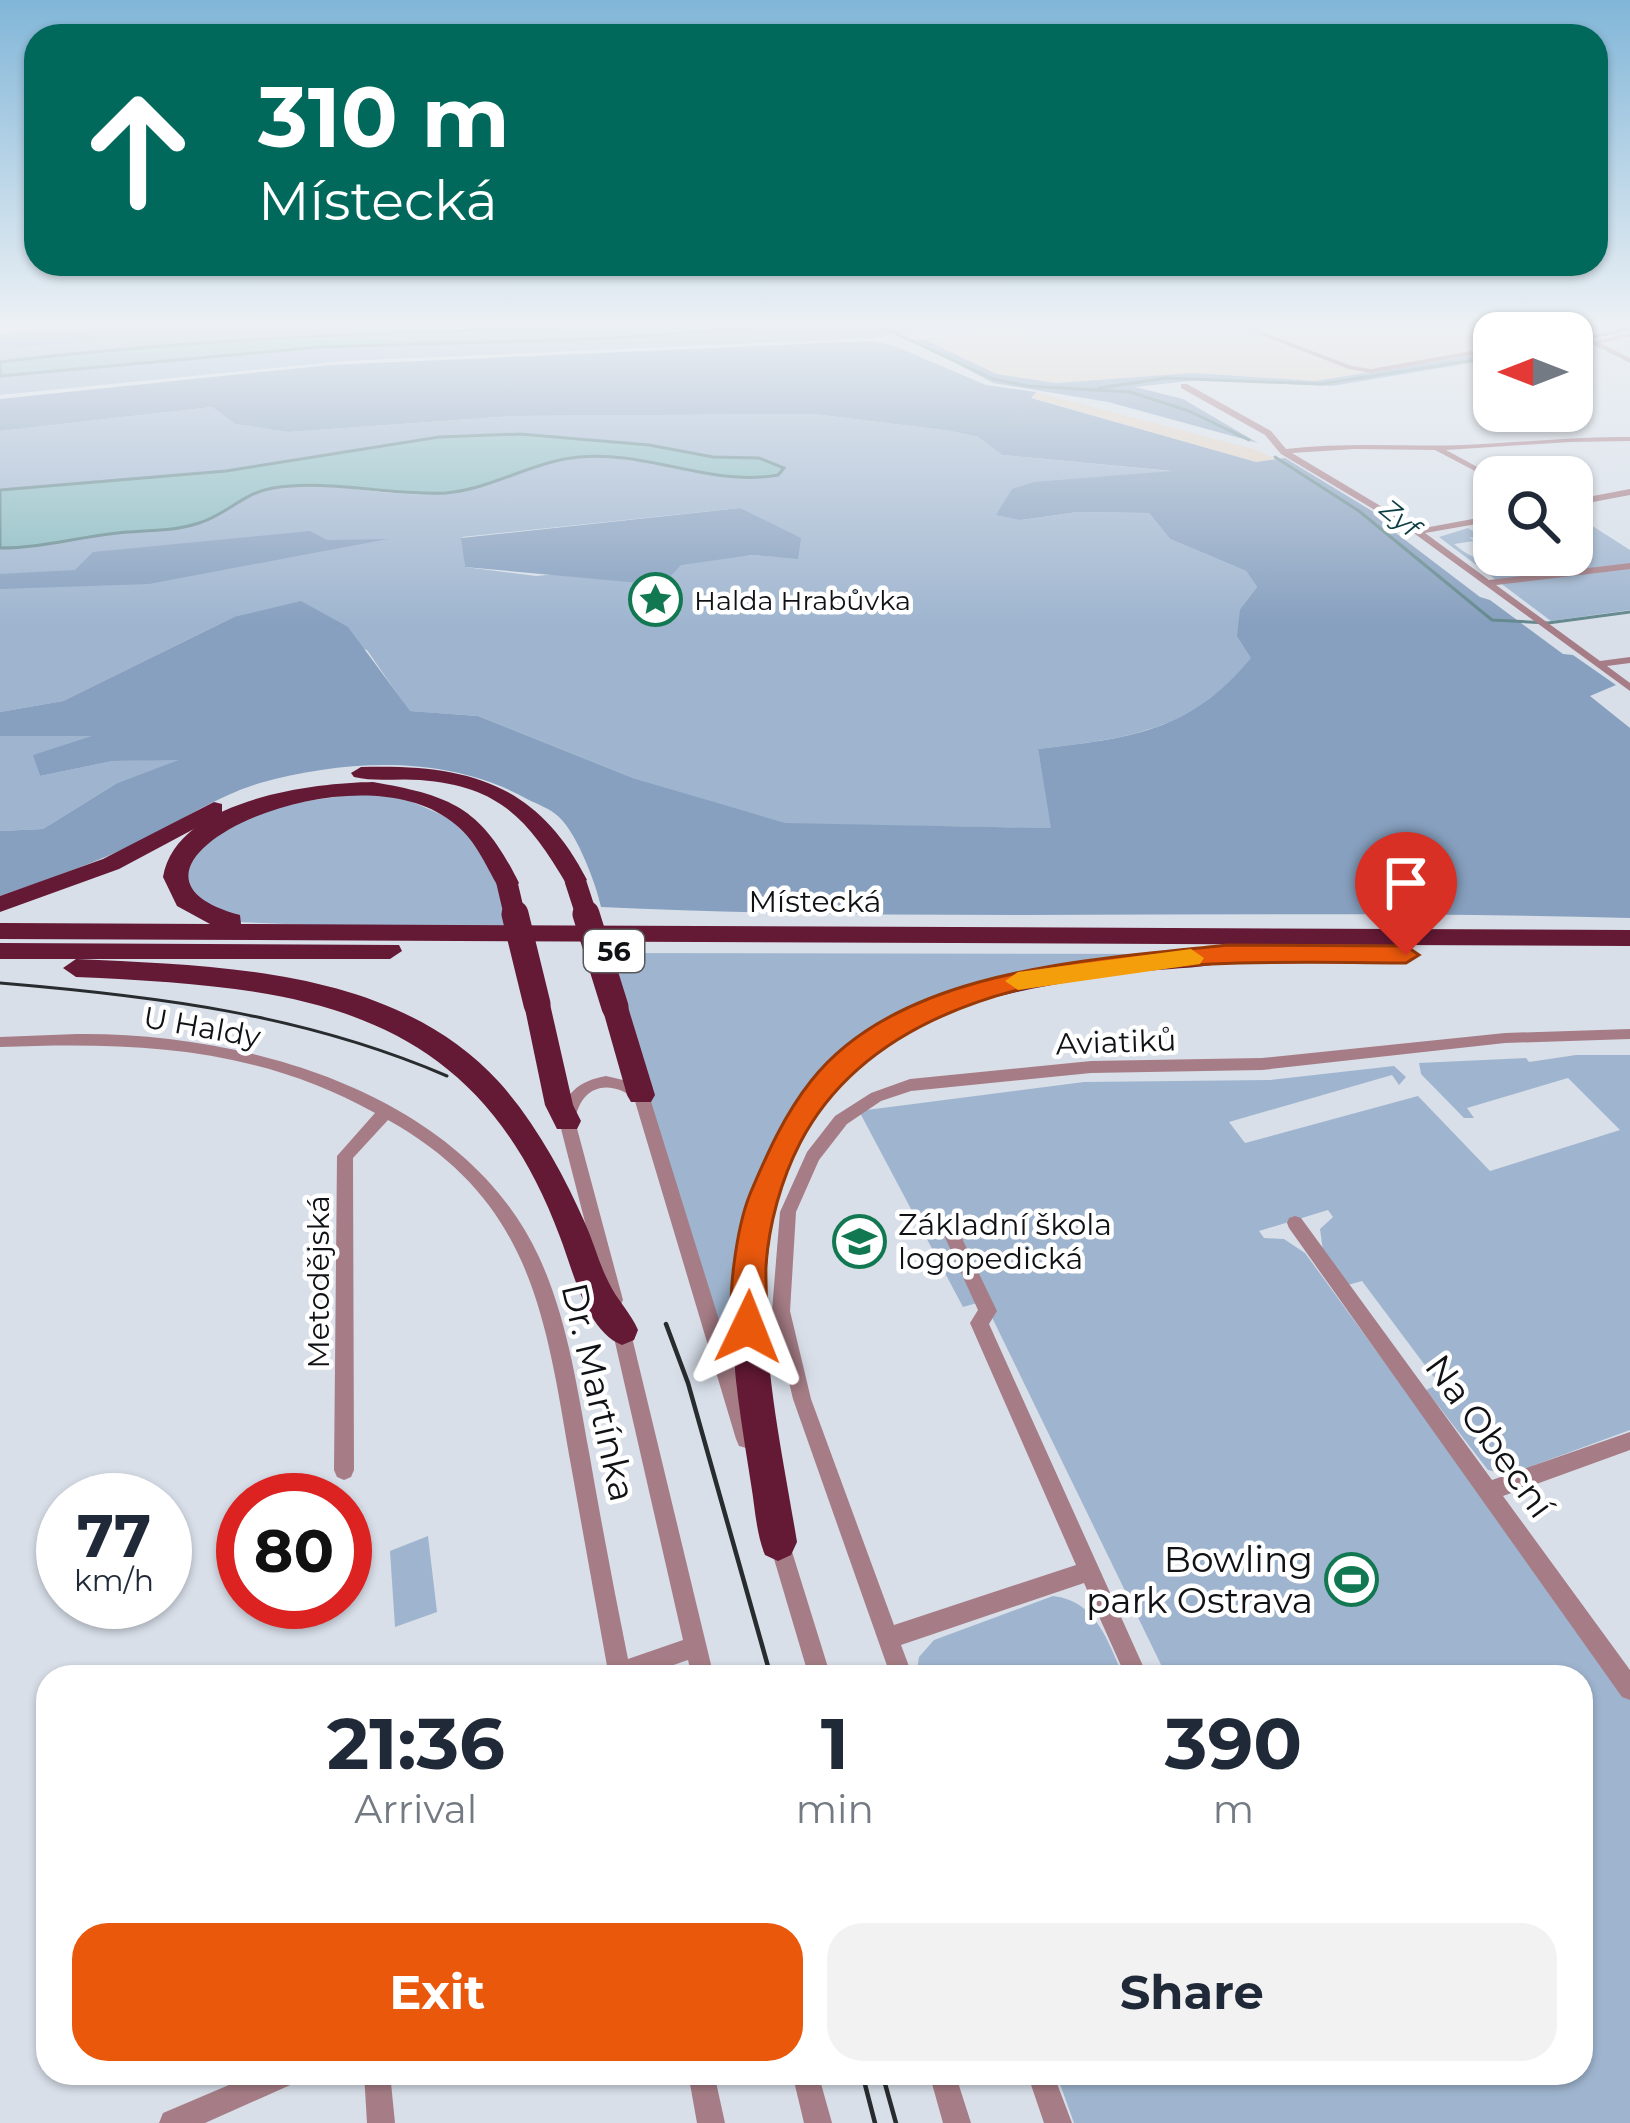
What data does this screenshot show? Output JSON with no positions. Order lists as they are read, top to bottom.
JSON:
{
  "streets": {
    "highway": ["Místecká", "56"],
    "street": [
      "U Haldy",
      "Aviatiků",
      "Metodějská",
      "Dr. Martínka",
      "Na Obecní"
    ]
  },
  "crossings": [
    ["Místecká", "56"],
    ["56", "Dr. Martínka"],
    ["U Haldy", "Metodějská"],
    ["U Haldy", "Dr. Martínka"],
    ["Metodějská", "Dr. Martínka"]
  ],
  "water": ["Zyf"],
  "places": {
    "place": ["Halda Hrabůvka"],
    "school or university": ["Základní škola logopedická"],
    "sports": ["Bowling park Ostrava"]
  },
  "north": "left",
  "page": {
    "turn": ["310 m", "Místecká"],
    "speed": "77 km/h",
    "limit": "80",
    "eta": [
      "21:36",
      "Arrival",
      "1",
      "min",
      "390",
      "m"
    ],
    "buttons": ["Exit", "Share"]
  }
}
